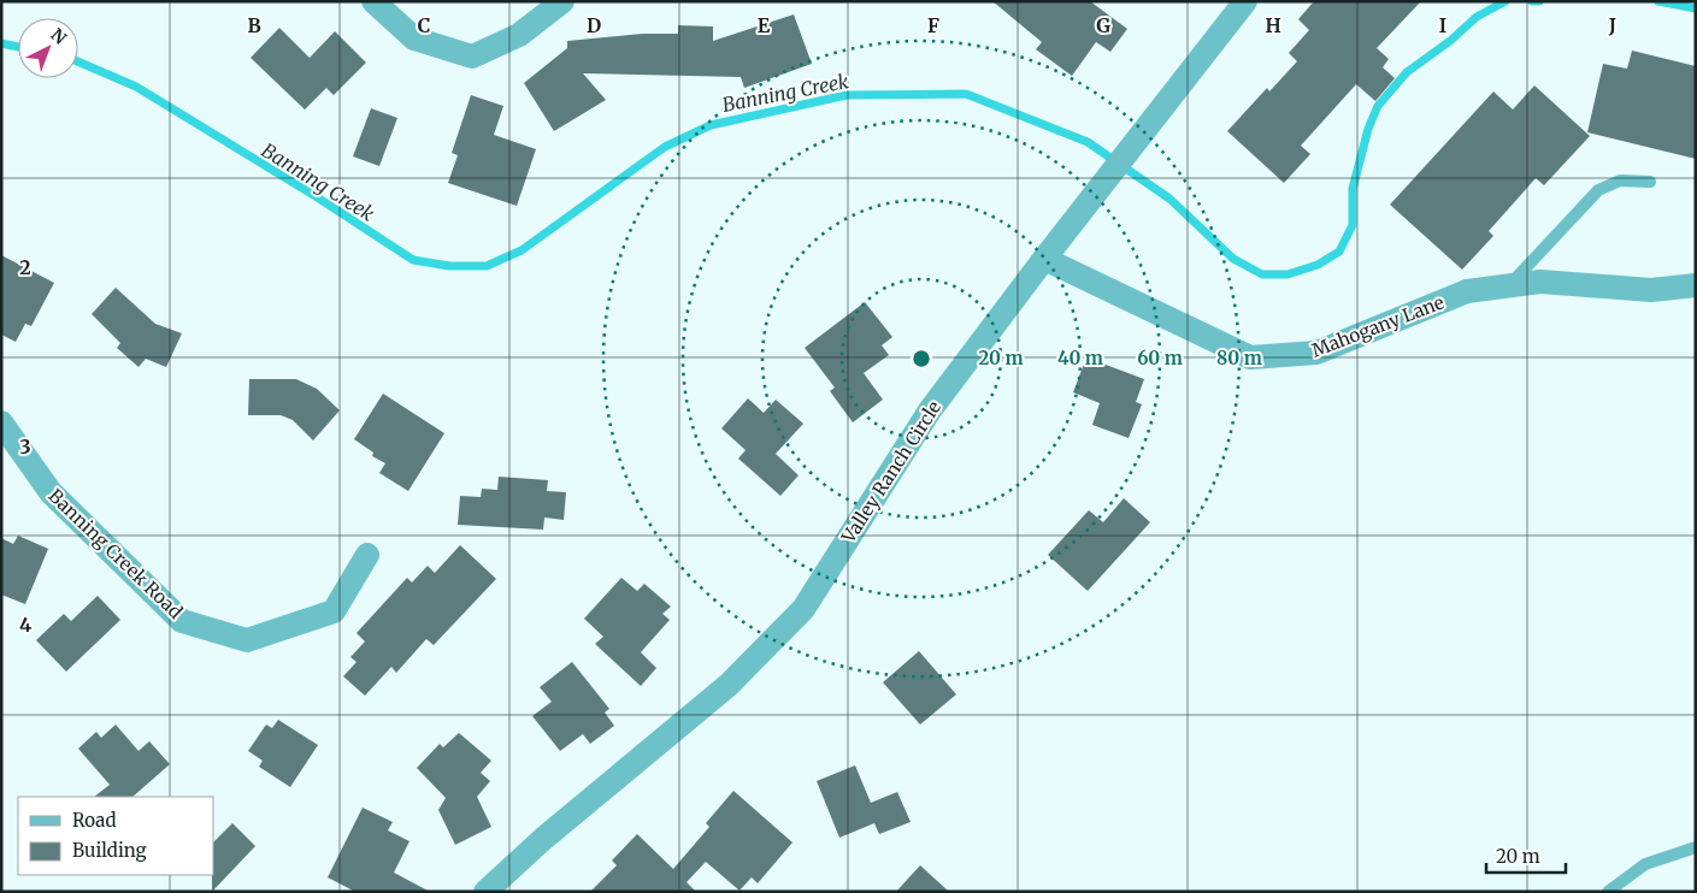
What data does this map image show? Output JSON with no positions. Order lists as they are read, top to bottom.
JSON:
{
  "streets": {
    "street": ["Mahogany Lane", "Valley Ranch Circle", "Banning Creek Road"]
  },
  "crossings": [
    ["Mahogany Lane", "Valley Ranch Circle"]
  ],
  "water": ["Banning Creek"],
  "legend": ["Road", "Building"],
  "scale_bar": "20 m",
  "north": "top right",
  "grid": {
    "columns": [
      "B",
      "C",
      "D",
      "E",
      "F",
      "G",
      "H",
      "I",
      "J"
    ],
    "rows": ["2", "3", "4"]
  },
  "rings": [
    "20 m",
    "40 m",
    "60 m",
    "80 m"
  ]
}
